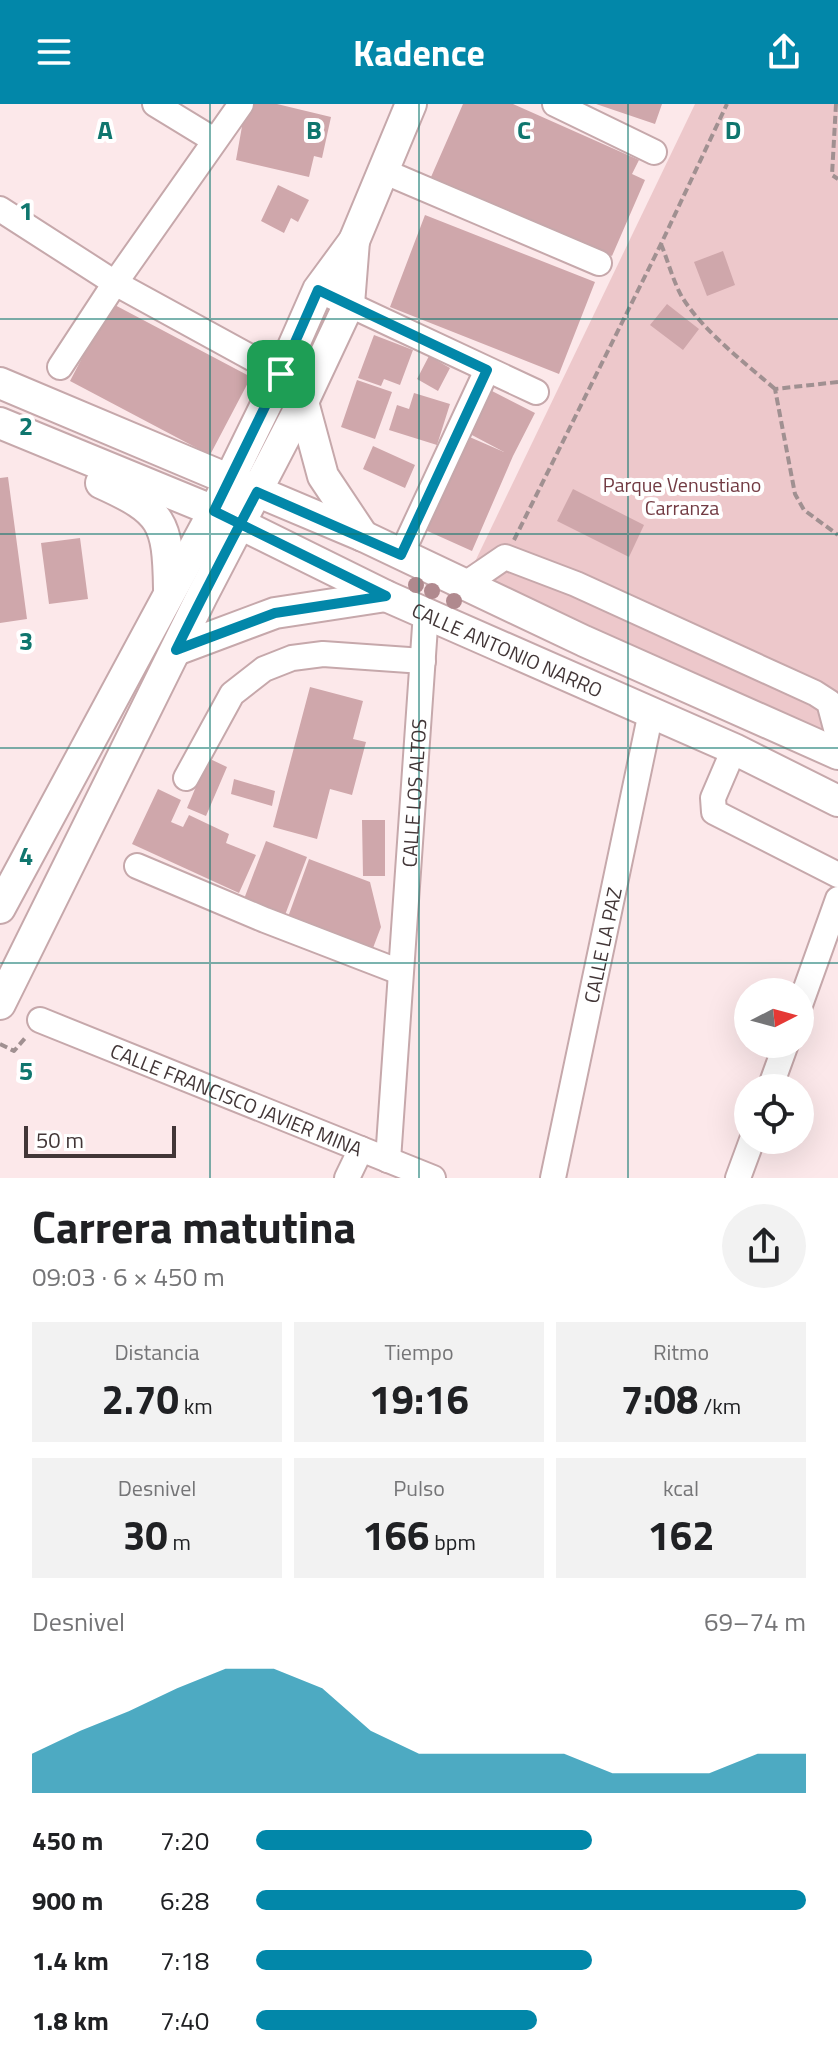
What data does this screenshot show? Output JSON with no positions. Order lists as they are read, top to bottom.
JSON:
{
  "streets": {
    "main road": ["CALLE ANTONIO NARRO"],
    "street": ["CALLE LOS ALTOS", "CALLE LA PAZ", "CALLE FRANCISCO JAVIER MINA"]
  },
  "crossings": [
    ["CALLE ANTONIO NARRO", "CALLE LOS ALTOS"],
    ["CALLE ANTONIO NARRO", "CALLE LA PAZ"],
    ["CALLE LOS ALTOS", "CALLE FRANCISCO JAVIER MINA"]
  ],
  "parks": ["Parque Venustiano Carranza"],
  "scale_bar": "50 m",
  "north": "right",
  "page": {
    "header": "Kadence",
    "scale": "50 m",
    "heading": ["Carrera matutina", "09:03 · 6 × 450 m"],
    "stats": [
      ["Distancia", "2.70 km"],
      ["Tiempo", "19:16"],
      ["Ritmo", "7:08 /km"],
      ["Desnivel", "30 m"],
      ["Pulso", "166 bpm"],
      ["kcal", "162"]
    ],
    "chart": ["Desnivel", "69–74 m"],
    "list": [
      {
        "name": "450 m",
        "note": "7:20"
      },
      {
        "name": "900 m",
        "note": "6:28"
      },
      {
        "name": "1.4 km",
        "note": "7:18"
      },
      {
        "name": "1.8 km",
        "note": "7:40"
      }
    ]
  },
  "grid": {
    "columns": [
      "A",
      "B",
      "C",
      "D"
    ],
    "rows": [
      "1",
      "2",
      "3",
      "4",
      "5"
    ]
  }
}
